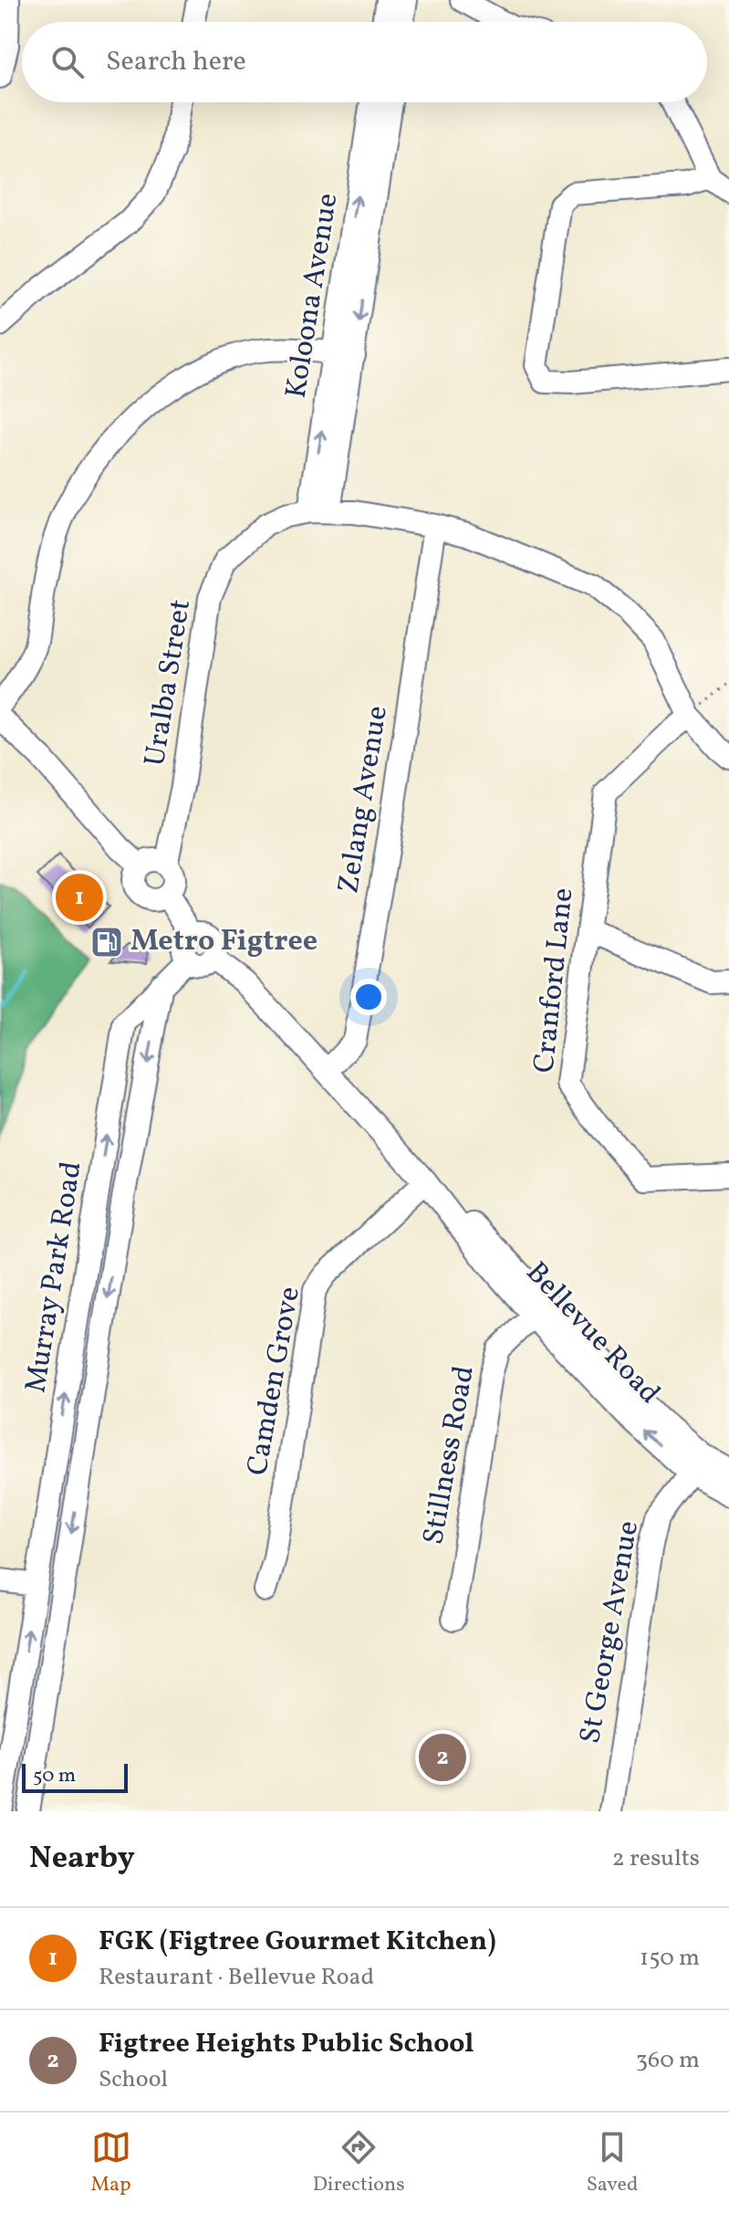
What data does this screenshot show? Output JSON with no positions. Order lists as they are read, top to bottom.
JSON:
{
  "streets": {
    "street": [
      "Koloona Avenue",
      "Uralba Street",
      "Zelang Avenue",
      "Cranford Lane",
      "Murray Park Road",
      "Bellevue Road",
      "Camden Grove",
      "Stillness Road",
      "St George Avenue"
    ]
  },
  "crossings": [
    ["Koloona Avenue", "Uralba Street"],
    ["Uralba Street", "Zelang Avenue"],
    ["Uralba Street", "Cranford Lane"],
    ["Zelang Avenue", "Bellevue Road"],
    ["Murray Park Road", "Bellevue Road"],
    ["Bellevue Road", "Camden Grove"],
    ["Bellevue Road", "Stillness Road"],
    ["Bellevue Road", "St George Avenue"]
  ],
  "places": {
    "fuel station": ["Metro Figtree"]
  },
  "scale_bar": "50 m",
  "page": {
    "search": "Search here",
    "pins": ["1", "2"],
    "scale": "50 m",
    "heading": ["Nearby", "2 results"],
    "list": [
      {
        "mark": "1",
        "name": "FGK (Figtree Gourmet Kitchen)",
        "note": "Restaurant · Bellevue Road",
        "value": "150 m"
      },
      {
        "mark": "2",
        "name": "Figtree Heights Public School",
        "note": "School",
        "value": "360 m"
      }
    ],
    "nav": ["Map", "Directions", "Saved"]
  }
}
